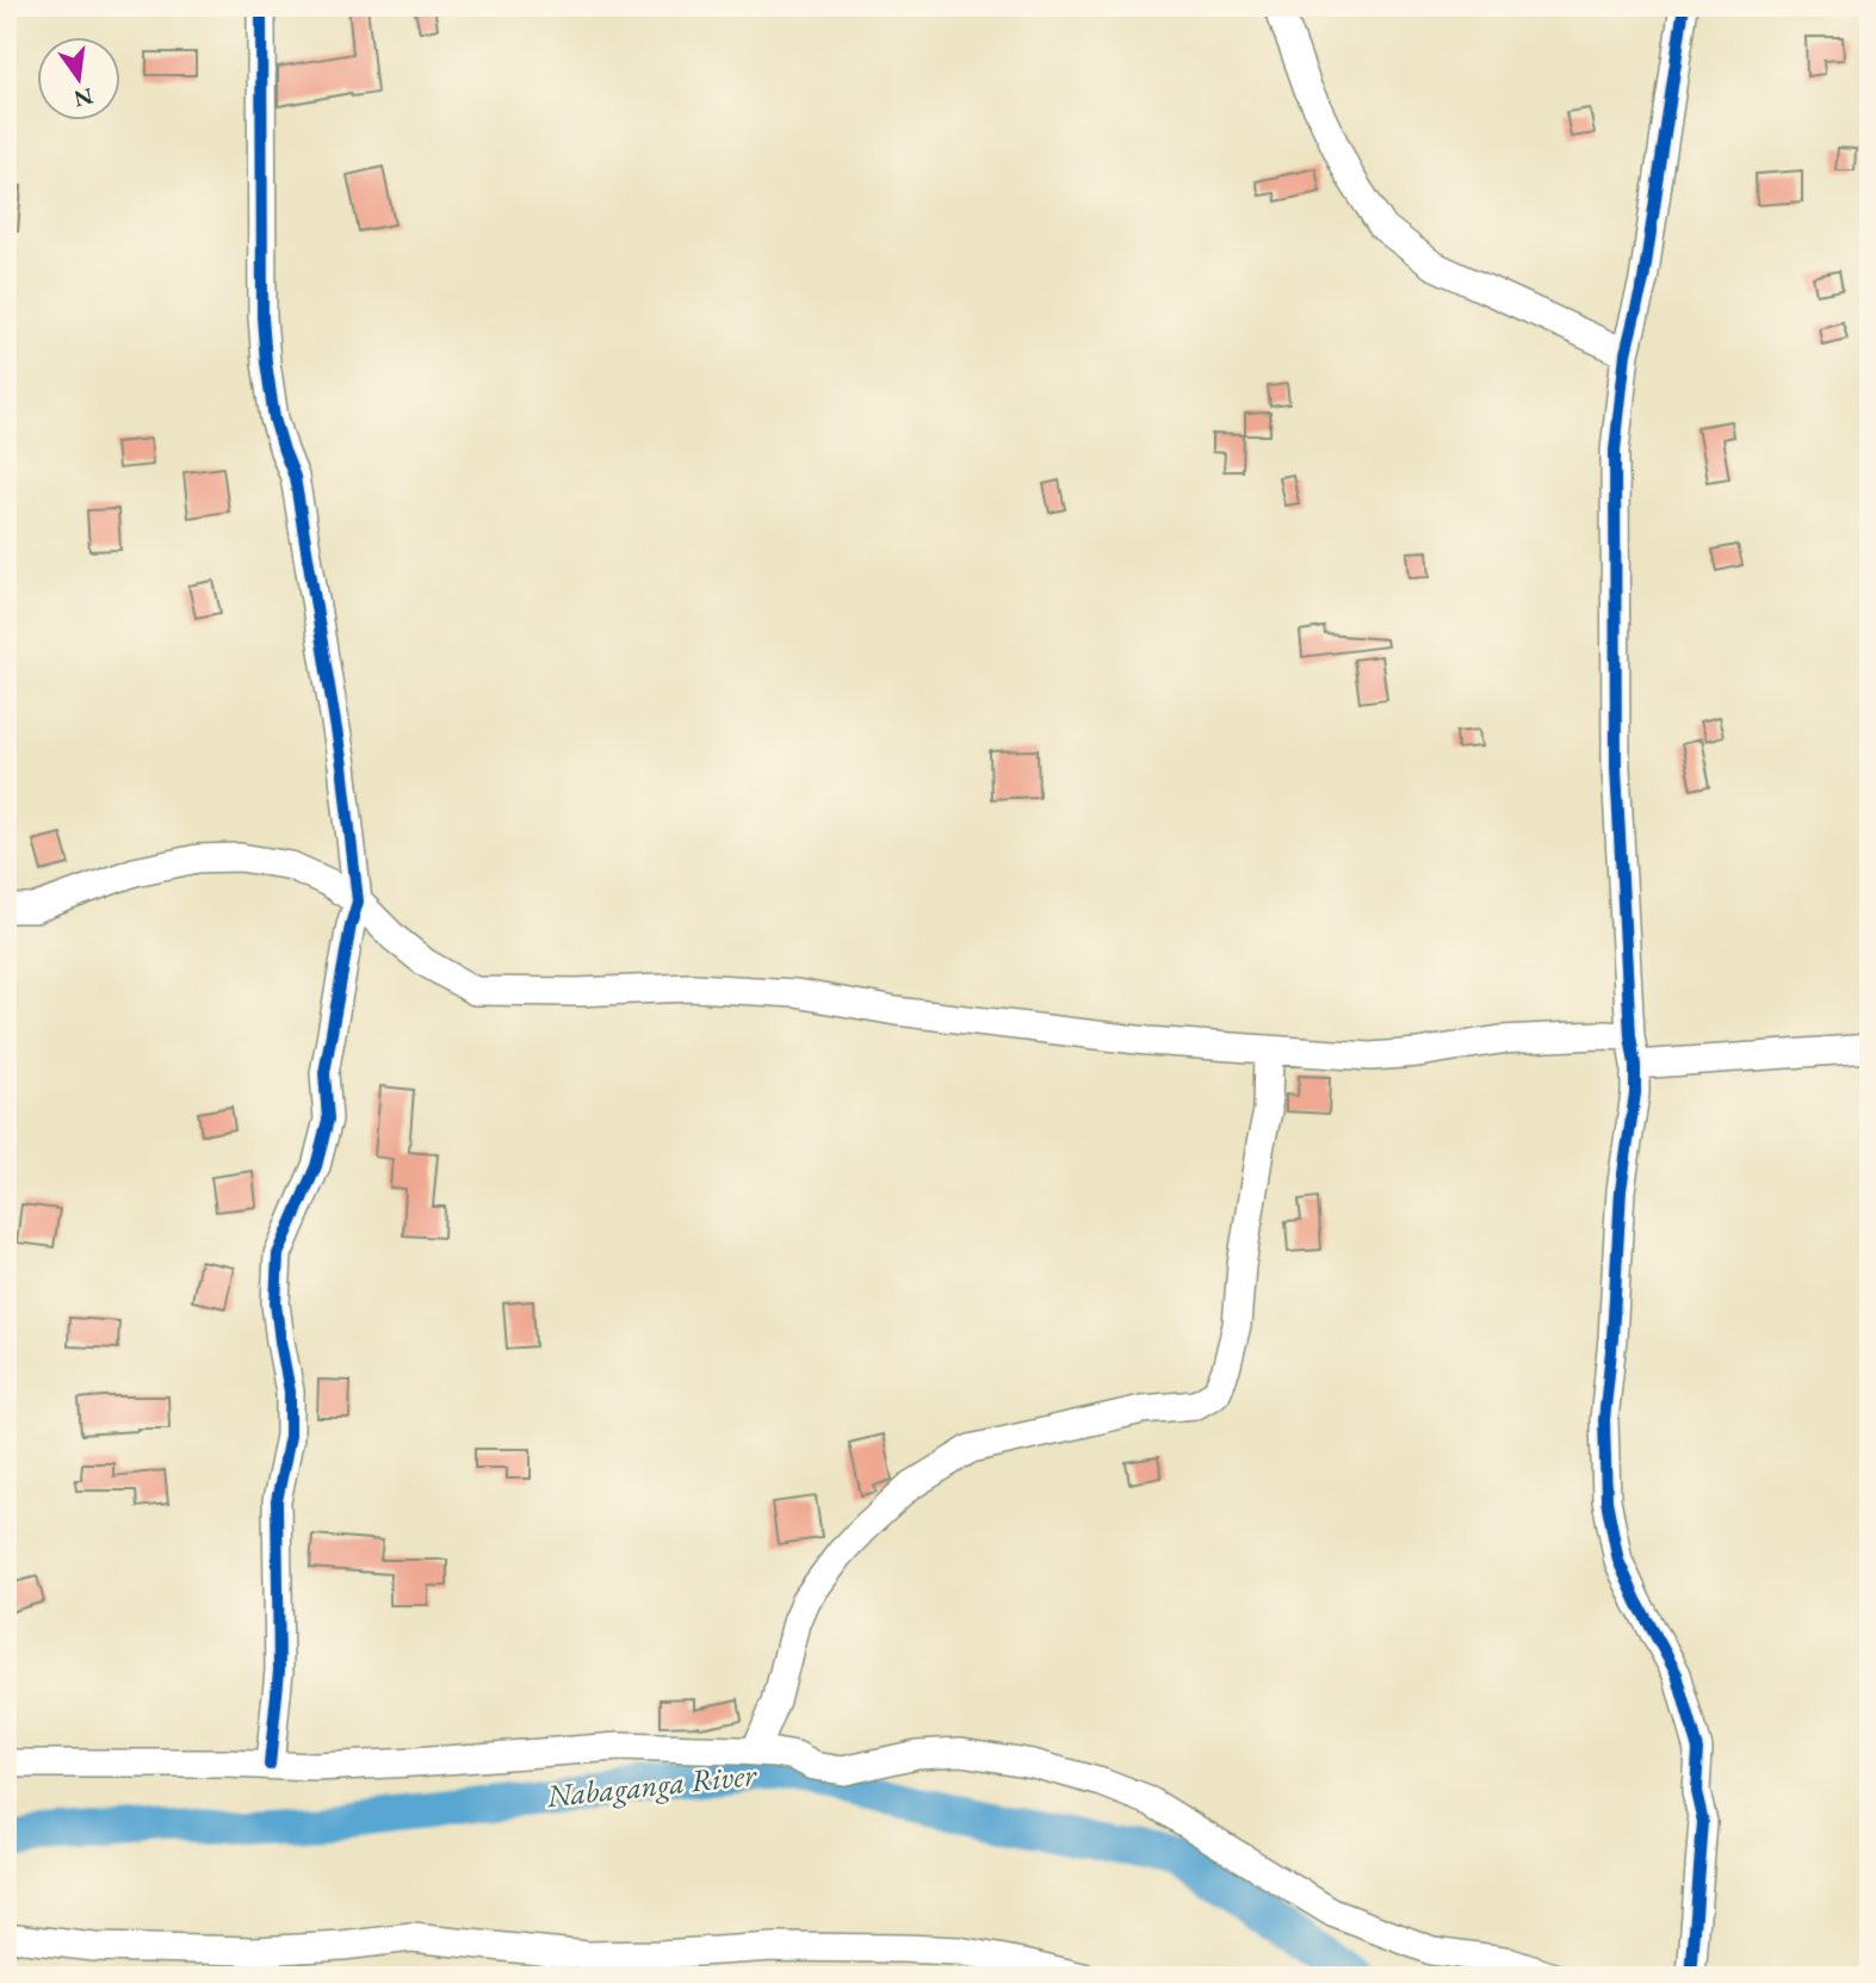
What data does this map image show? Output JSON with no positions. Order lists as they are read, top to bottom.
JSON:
{
  "water": ["Nabaganga River"],
  "north": "bottom"
}
